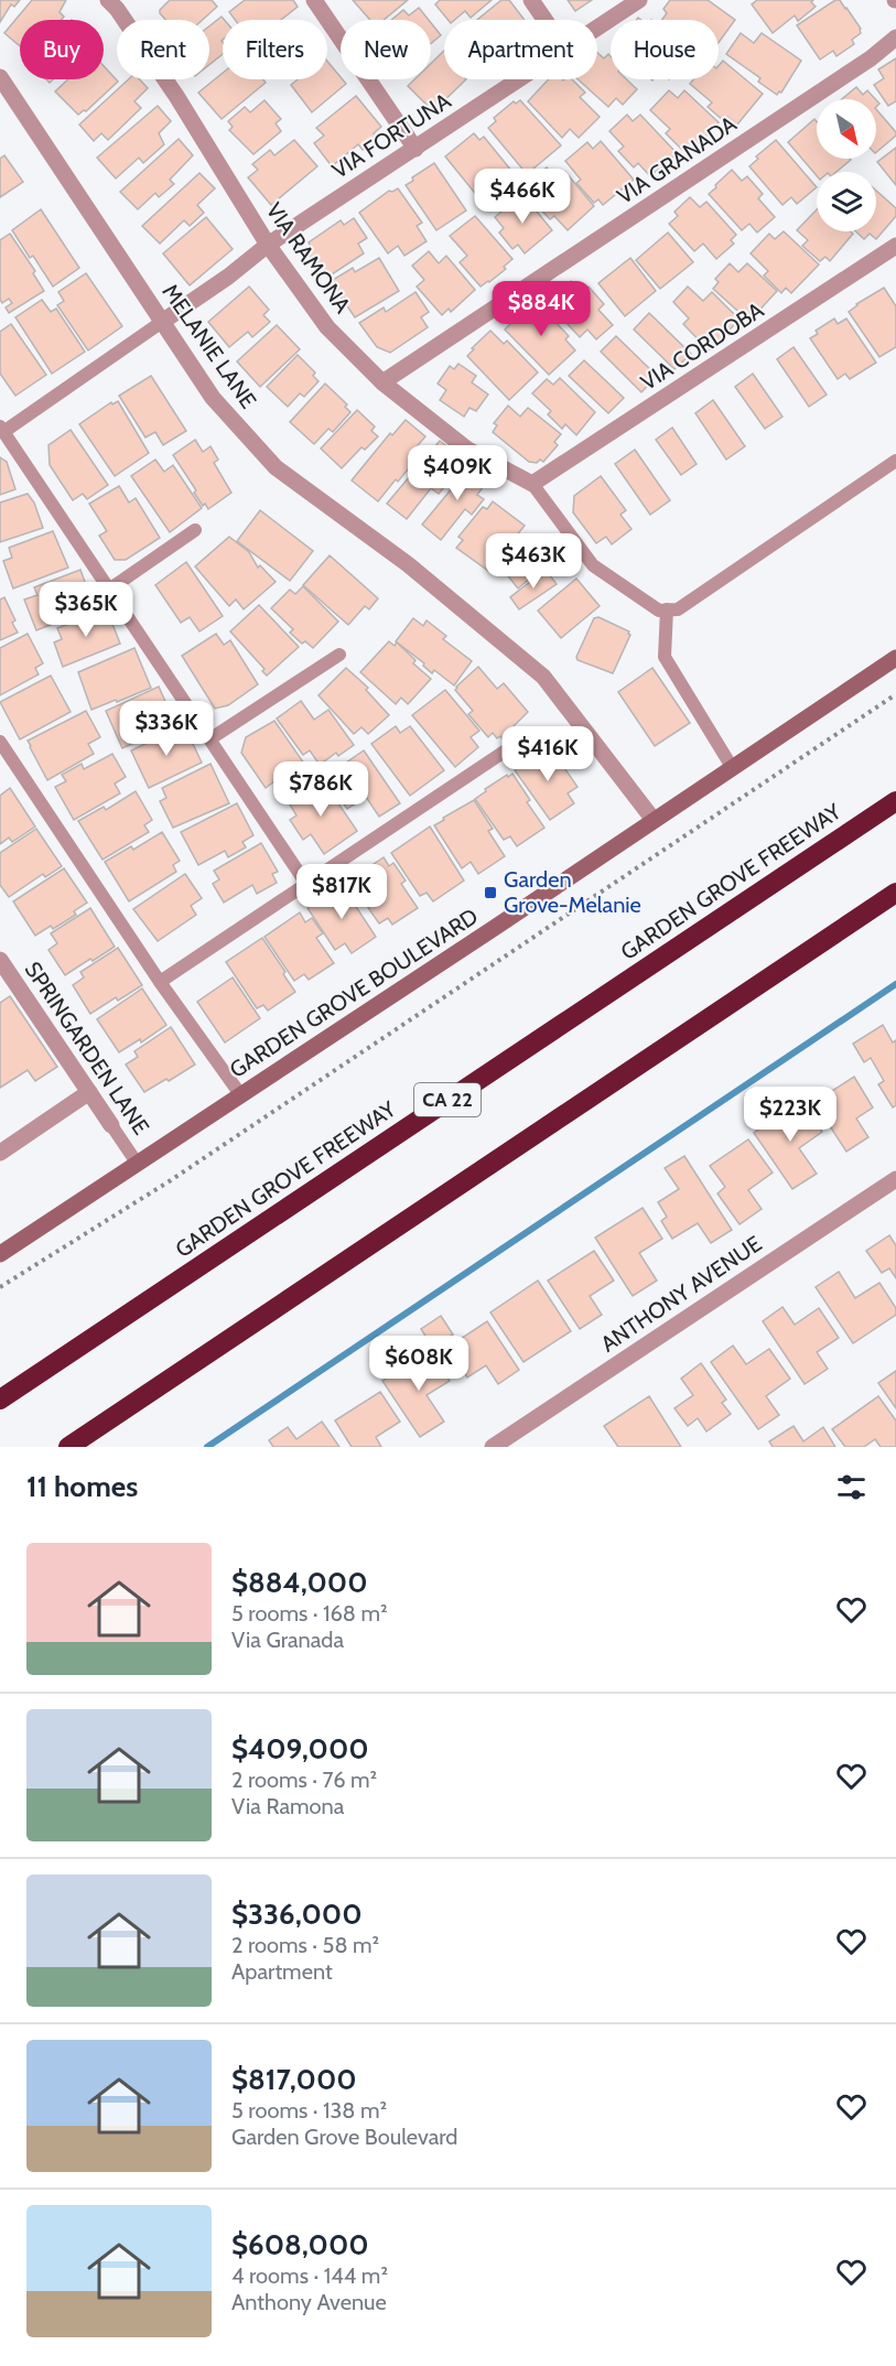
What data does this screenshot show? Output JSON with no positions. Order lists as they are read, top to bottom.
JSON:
{
  "streets": {
    "highway": ["GARDEN GROVE FREEWAY", "CA 22"],
    "main road": ["GARDEN GROVE BOULEVARD"],
    "street": [
      "VIA FORTUNA",
      "VIA GRANADA",
      "VIA RAMONA",
      "MELANIE LANE",
      "VIA CORDOBA",
      "SPRINGARDEN LANE",
      "ANTHONY AVENUE"
    ]
  },
  "crossings": [
    ["VIA FORTUNA", "VIA RAMONA"],
    ["VIA FORTUNA", "MELANIE LANE"],
    ["VIA GRANADA", "VIA RAMONA"],
    ["VIA RAMONA", "VIA CORDOBA"],
    ["MELANIE LANE", "GARDEN GROVE BOULEVARD"],
    ["GARDEN GROVE BOULEVARD", "SPRINGARDEN LANE"]
  ],
  "places": {
    "transit": ["Garden Grove-Melanie"]
  },
  "north": "bottom right",
  "page": {
    "chip": [
      "Buy",
      "Rent",
      "Filters",
      "New",
      "Apartment",
      "House"
    ],
    "price": [
      "$466K",
      "$884K",
      "$409K",
      "$463K",
      "$365K",
      "$336K",
      "$416K",
      "$786K",
      "$817K",
      "$223K",
      "$608K"
    ],
    "heading": "11 homes",
    "list": [
      {
        "name": "$884,000",
        "note": "5 rooms · 168 m² · Via Granada"
      },
      {
        "name": "$409,000",
        "note": "2 rooms · 76 m² · Via Ramona"
      },
      {
        "name": "$336,000",
        "note": "2 rooms · 58 m² · Apartment"
      },
      {
        "name": "$817,000",
        "note": "5 rooms · 138 m² · Garden Grove Boulevard"
      },
      {
        "name": "$608,000",
        "note": "4 rooms · 144 m² · Anthony Avenue"
      }
    ]
  }
}
